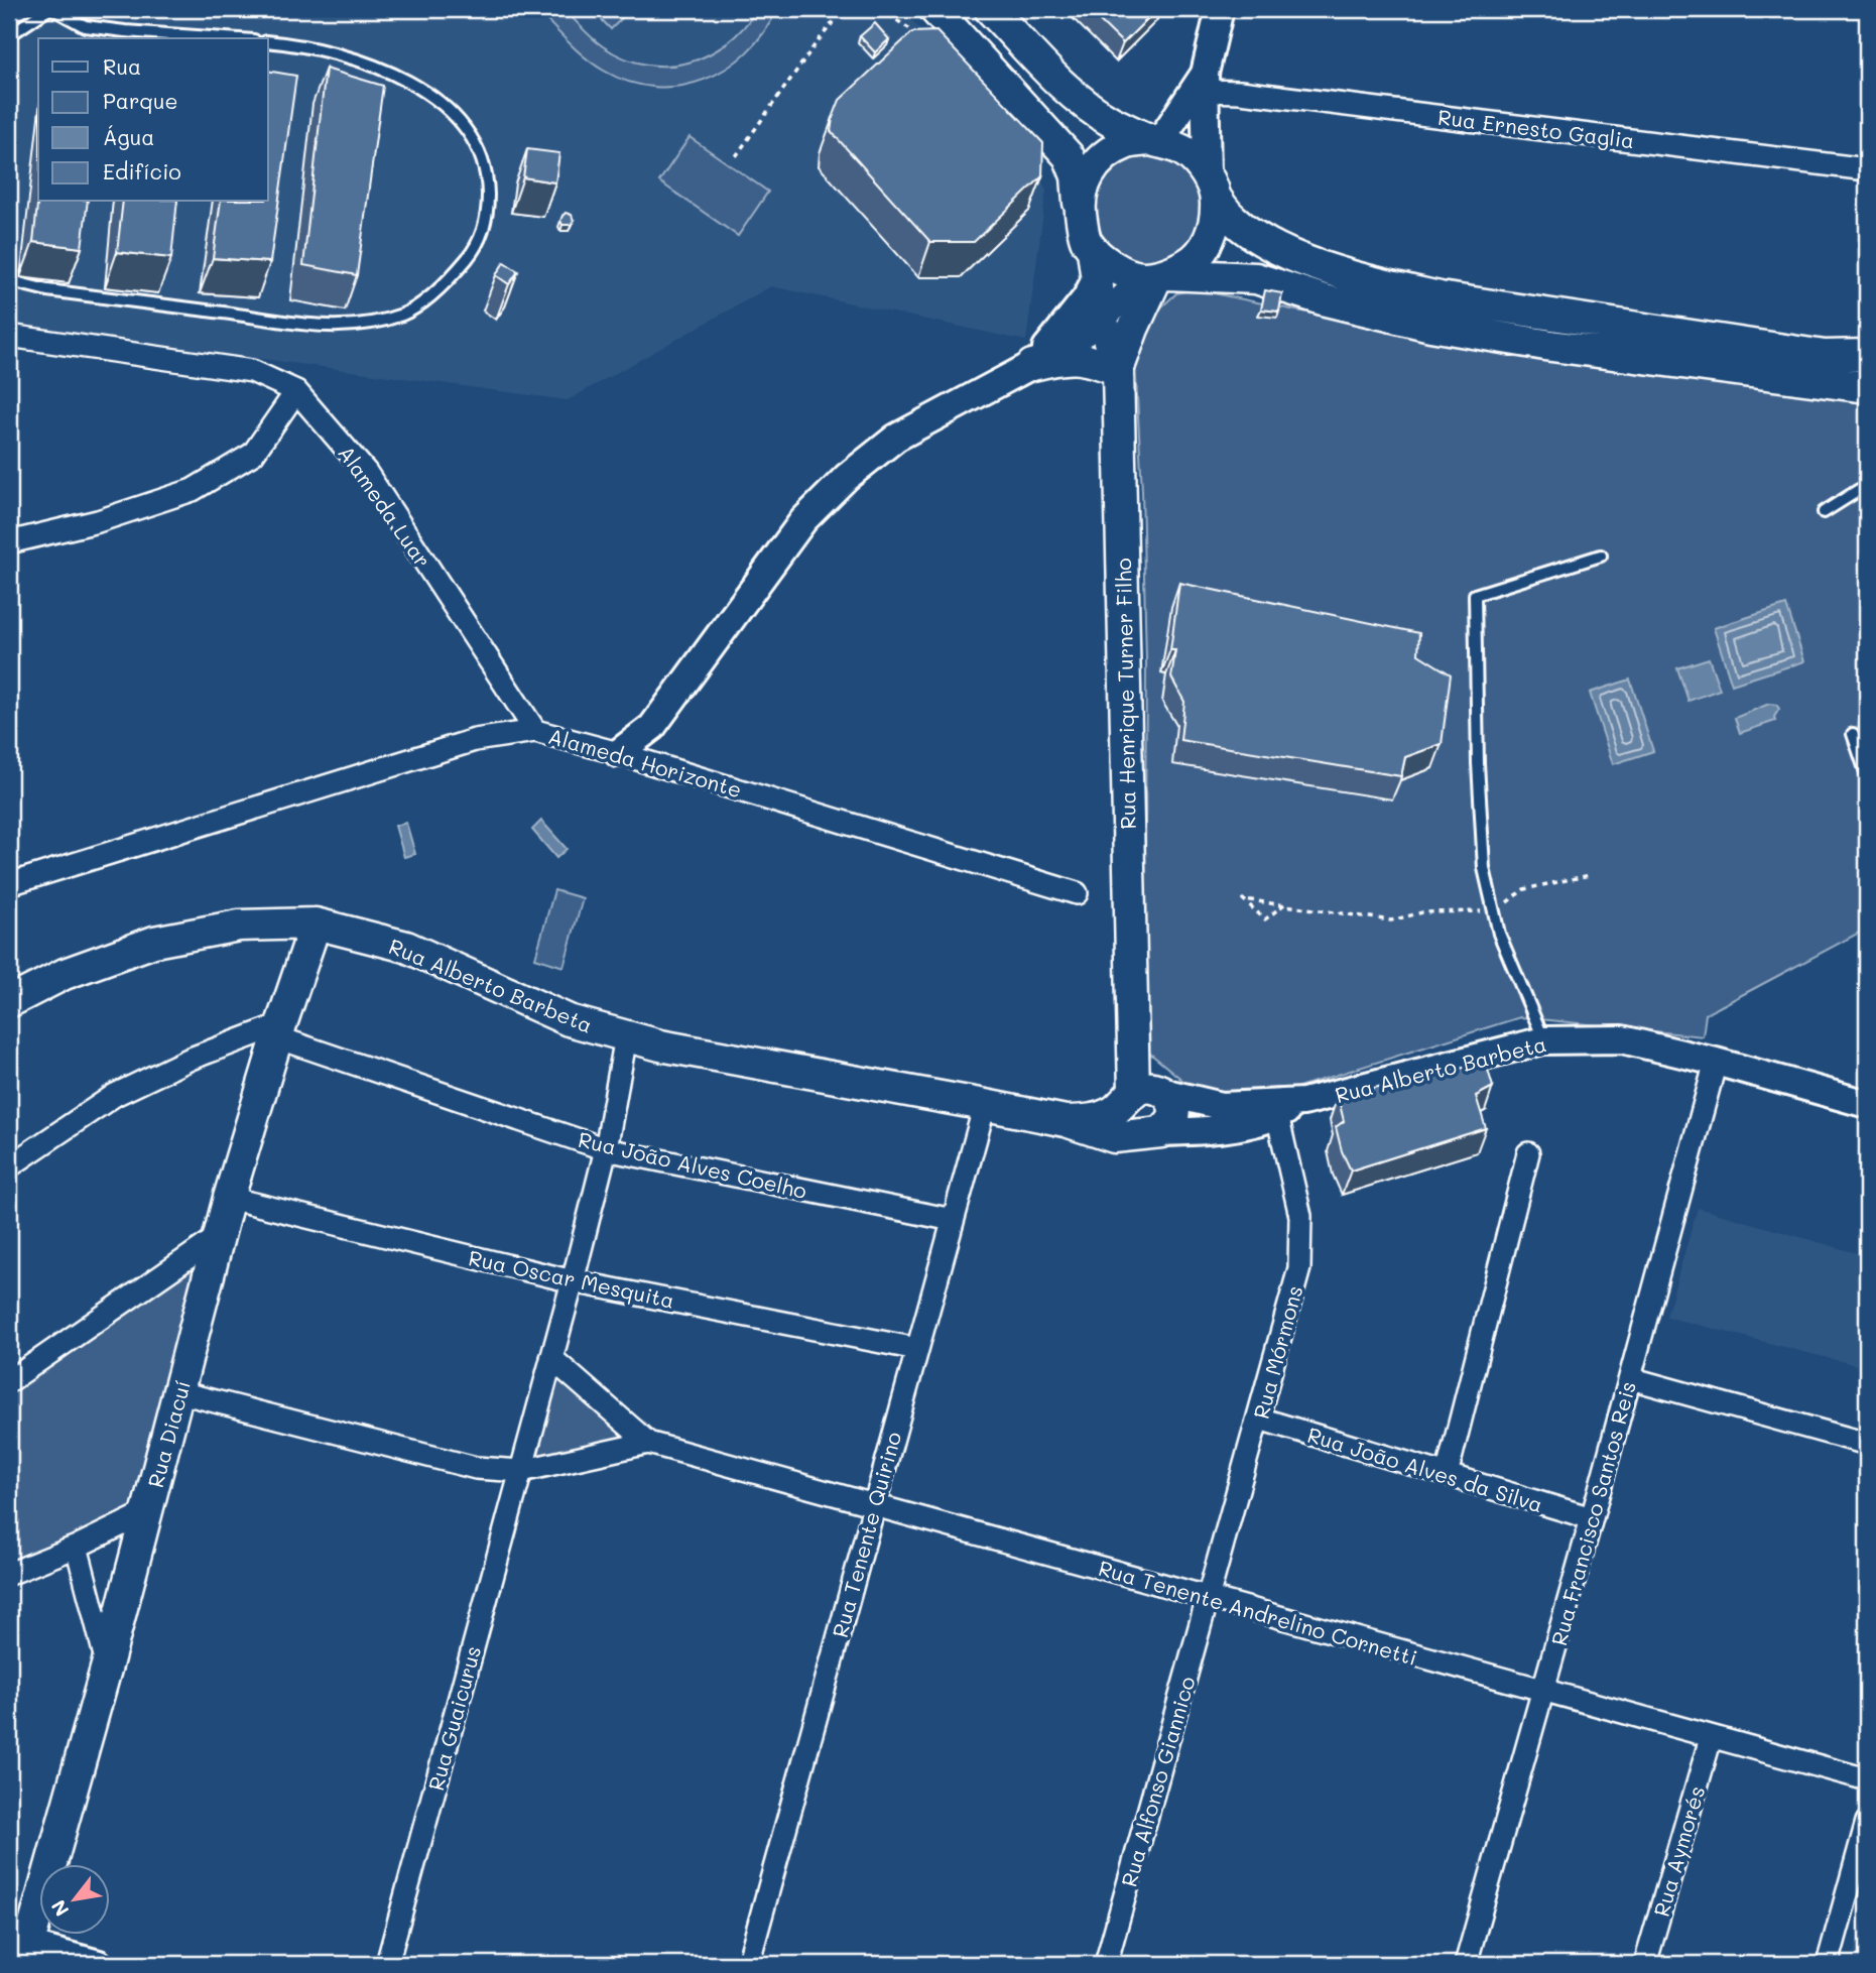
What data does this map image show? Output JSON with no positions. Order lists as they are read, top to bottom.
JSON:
{
  "streets": {
    "main road": ["Rua Henrique Turner Filho", "Rua Alberto Barbeta", "Rua Diacuí"],
    "street": [
      "Rua Ernesto Gaglia",
      "Alameda Luar",
      "Alameda Horizonte",
      "Rua João Alves Coelho",
      "Rua Oscar Mesquita",
      "Rua Mórmons",
      "Rua João Alves da Silva",
      "Rua Francisco Santos Reis",
      "Rua Tenente Quirino",
      "Rua Tenente Andrelino Cornetti",
      "Rua Guaicurus",
      "Rua Alfonso Giannico",
      "Rua Aymorés"
    ]
  },
  "crossings": [
    ["Alameda Luar", "Alameda Horizonte"],
    ["Rua Alberto Barbeta", "Rua Mórmons"],
    ["Rua Alberto Barbeta", "Rua Diacuí"],
    ["Rua Alberto Barbeta", "Rua Francisco Santos Reis"],
    ["Rua Alberto Barbeta", "Rua Tenente Quirino"],
    ["Rua Alberto Barbeta", "Rua Guaicurus"],
    ["Rua João Alves Coelho", "Rua Diacuí"],
    ["Rua João Alves Coelho", "Rua Tenente Quirino"],
    ["Rua João Alves Coelho", "Rua Guaicurus"],
    ["Rua Oscar Mesquita", "Rua Diacuí"],
    ["Rua Oscar Mesquita", "Rua Tenente Quirino"],
    ["Rua Oscar Mesquita", "Rua Guaicurus"],
    ["Rua Mórmons", "Rua João Alves da Silva"],
    ["Rua Mórmons", "Rua Tenente Andrelino Cornetti"],
    ["Rua Mórmons", "Rua Alfonso Giannico"],
    ["Rua João Alves da Silva", "Rua Francisco Santos Reis"],
    ["Rua Francisco Santos Reis", "Rua Tenente Andrelino Cornetti"],
    ["Rua Tenente Quirino", "Rua Tenente Andrelino Cornetti"],
    ["Rua Tenente Andrelino Cornetti", "Rua Alfonso Giannico"],
    ["Rua Tenente Andrelino Cornetti", "Rua Aymorés"]
  ],
  "legend": [
    "Rua",
    "Parque",
    "Água",
    "Edifício"
  ],
  "north": "bottom left"
}
